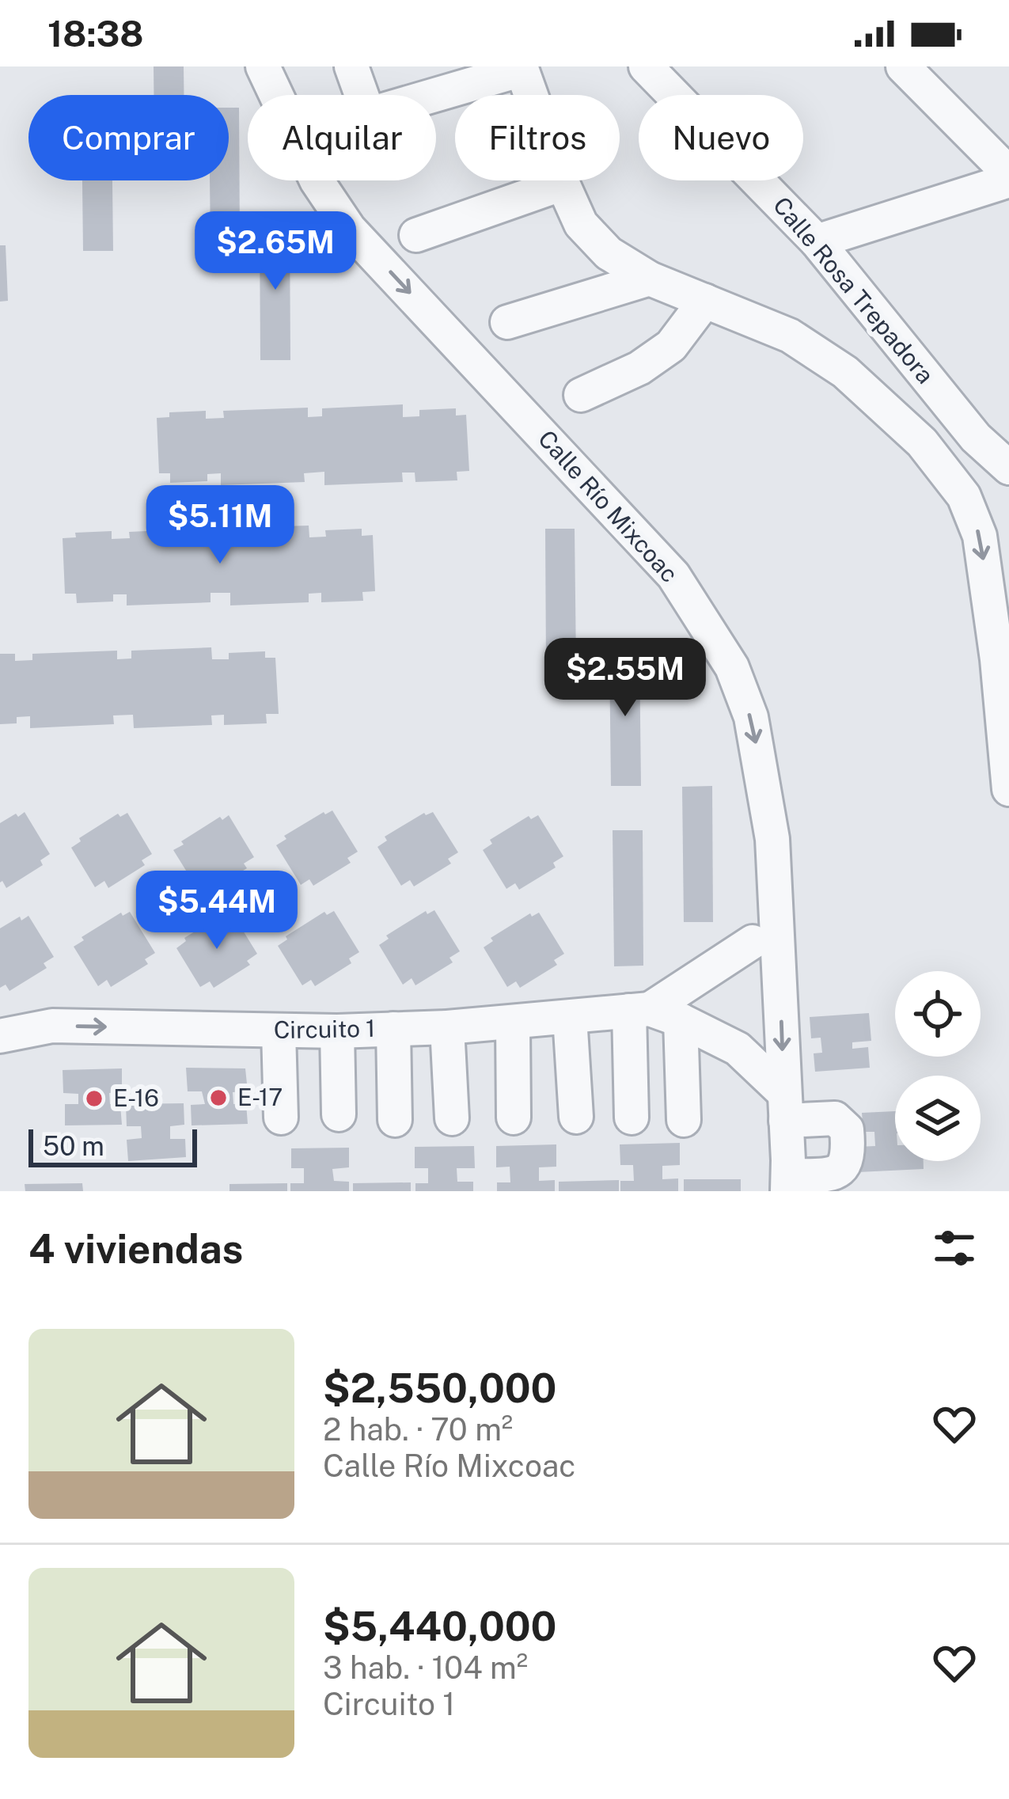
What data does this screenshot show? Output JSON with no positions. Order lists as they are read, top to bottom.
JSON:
{
  "streets": {
    "street": ["Calle Rosa Trepadora", "Calle Río Mixcoac", "Circuito 1"]
  },
  "one_way": ["Circuito 1"],
  "places": ["E-17", "E-16"],
  "scale_bar": "50 m",
  "page": {
    "status": "18:38",
    "chip": [
      "Comprar",
      "Alquilar",
      "Filtros",
      "Nuevo"
    ],
    "price": [
      "$2.65M",
      "$5.11M",
      "$2.55M",
      "$5.44M"
    ],
    "scale": "50 m",
    "heading": "4 viviendas",
    "list": [
      {
        "name": "$2,550,000",
        "note": "2 hab. · 70 m² · Calle Río Mixcoac"
      },
      {
        "name": "$5,440,000",
        "note": "3 hab. · 104 m² · Circuito 1"
      }
    ]
  }
}
